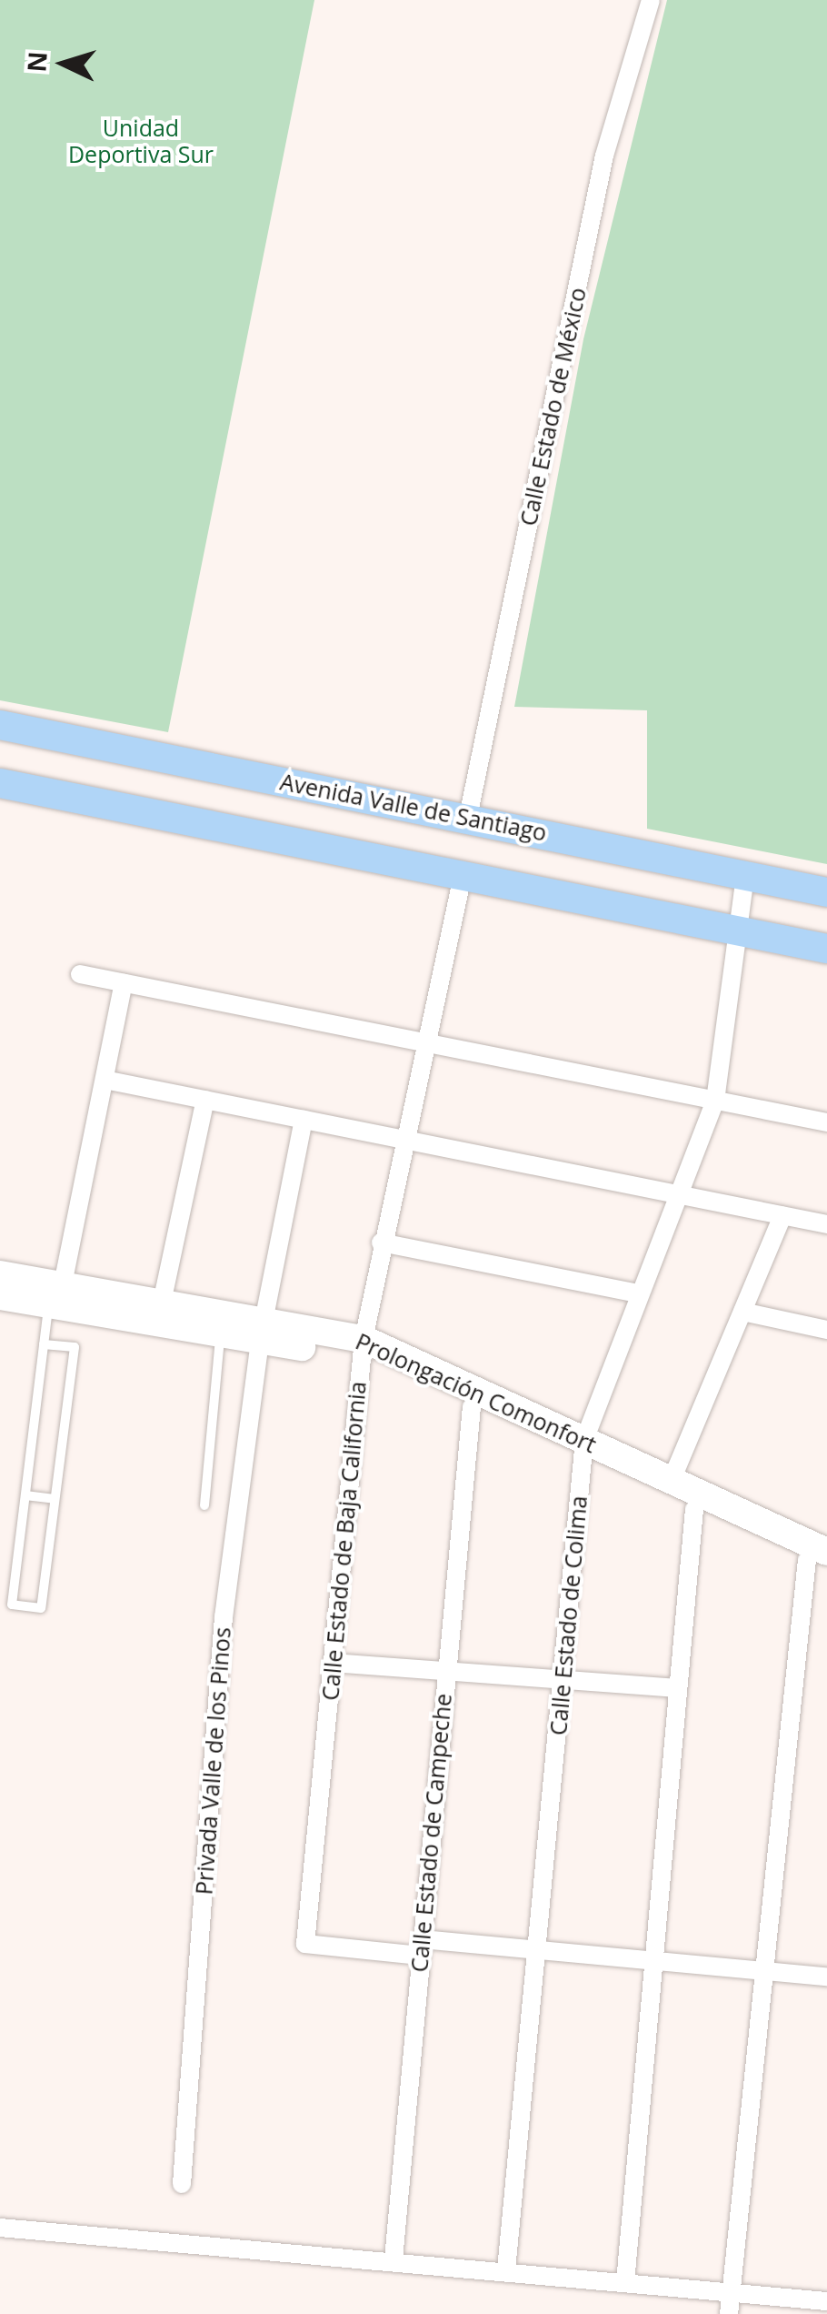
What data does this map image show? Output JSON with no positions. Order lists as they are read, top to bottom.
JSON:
{
  "streets": {
    "main road": ["Avenida Valle de Santiago"],
    "street": [
      "Calle Estado de México",
      "Prolongación Comonfort",
      "Calle Estado de Baja California",
      "Calle Estado de Colima",
      "Privada Valle de los Pinos",
      "Calle Estado de Campeche"
    ]
  },
  "crossings": [
    ["Calle Estado de México", "Avenida Valle de Santiago"],
    ["Avenida Valle de Santiago", "Calle Estado de Colima"],
    ["Prolongación Comonfort", "Calle Estado de Baja California"],
    ["Prolongación Comonfort", "Calle Estado de Colima"],
    ["Prolongación Comonfort", "Privada Valle de los Pinos"],
    ["Prolongación Comonfort", "Calle Estado de Campeche"],
    ["Calle Estado de Baja California", "Calle Estado de Campeche"]
  ],
  "parks": ["Unidad Deportiva Sur"],
  "north": "left"
}
